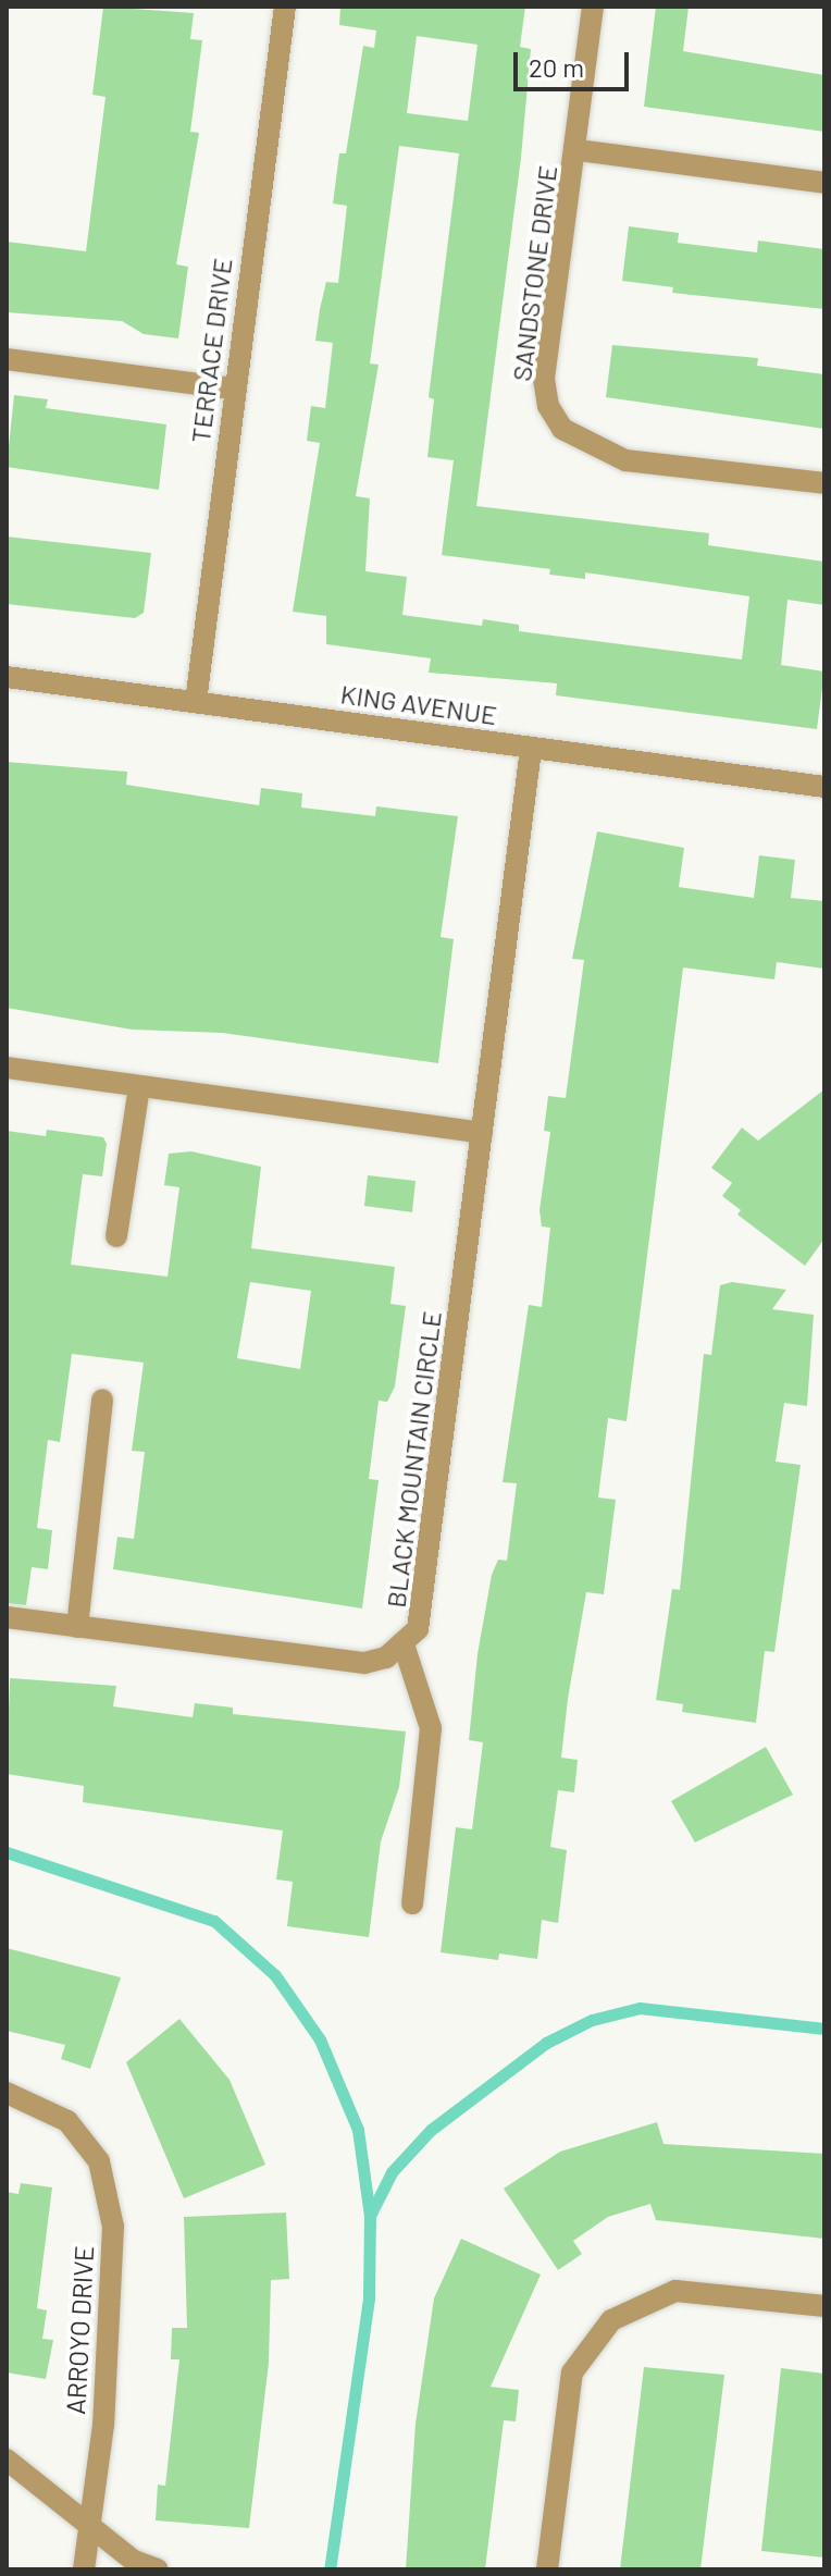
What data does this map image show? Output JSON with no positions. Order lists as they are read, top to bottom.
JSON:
{
  "streets": {
    "street": [
      "SANDSTONE DRIVE",
      "TERRACE DRIVE",
      "KING AVENUE",
      "BLACK MOUNTAIN CIRCLE",
      "ARROYO DRIVE"
    ]
  },
  "crossings": [
    ["TERRACE DRIVE", "KING AVENUE"],
    ["KING AVENUE", "BLACK MOUNTAIN CIRCLE"]
  ],
  "scale_bar": "20 m"
}
